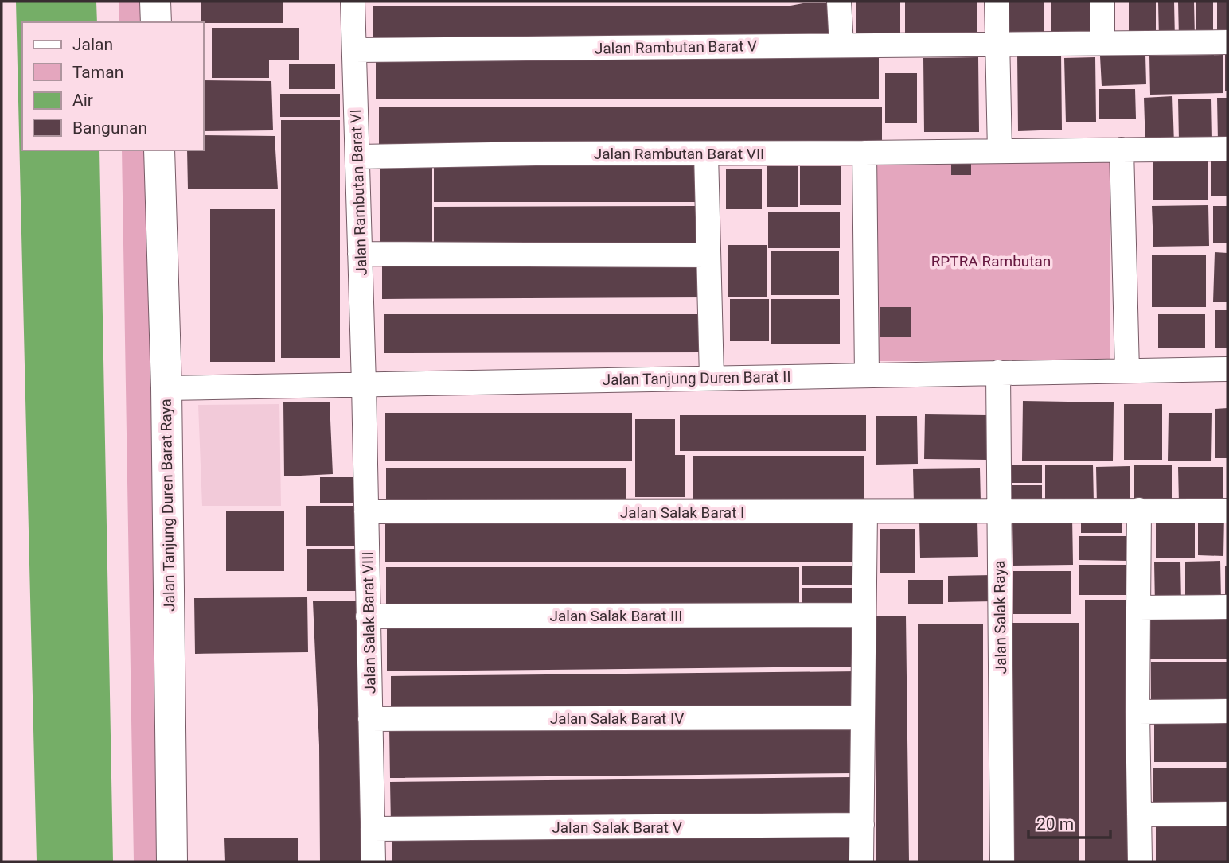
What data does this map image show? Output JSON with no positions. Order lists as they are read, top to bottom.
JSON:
{
  "streets": {
    "street": [
      "Jalan Rambutan Barat V",
      "Jalan Rambutan Barat VII",
      "Jalan Rambutan Barat VI",
      "Jalan Tanjung Duren Barat II",
      "Jalan Tanjung Duren Barat Raya",
      "Jalan Salak Barat I",
      "Jalan Salak Barat III",
      "Jalan Salak Raya",
      "Jalan Salak Barat VIII",
      "Jalan Salak Barat IV",
      "Jalan Salak Barat V"
    ]
  },
  "crossings": [
    ["Jalan Rambutan Barat V", "Jalan Rambutan Barat VI"],
    ["Jalan Rambutan Barat VII", "Jalan Rambutan Barat VI"],
    ["Jalan Rambutan Barat VI", "Jalan Tanjung Duren Barat II"],
    ["Jalan Rambutan Barat VI", "Jalan Salak Barat VIII"],
    ["Jalan Tanjung Duren Barat II", "Jalan Tanjung Duren Barat Raya"],
    ["Jalan Tanjung Duren Barat II", "Jalan Salak Raya"],
    ["Jalan Tanjung Duren Barat II", "Jalan Salak Barat VIII"],
    ["Jalan Salak Barat I", "Jalan Salak Raya"],
    ["Jalan Salak Barat I", "Jalan Salak Barat VIII"],
    ["Jalan Salak Barat III", "Jalan Salak Barat VIII"],
    ["Jalan Salak Barat VIII", "Jalan Salak Barat IV"],
    ["Jalan Salak Barat VIII", "Jalan Salak Barat V"]
  ],
  "parks": ["RPTRA Rambutan"],
  "legend": [
    "Jalan",
    "Taman",
    "Air",
    "Bangunan"
  ],
  "scale_bar": "20 m"
}
